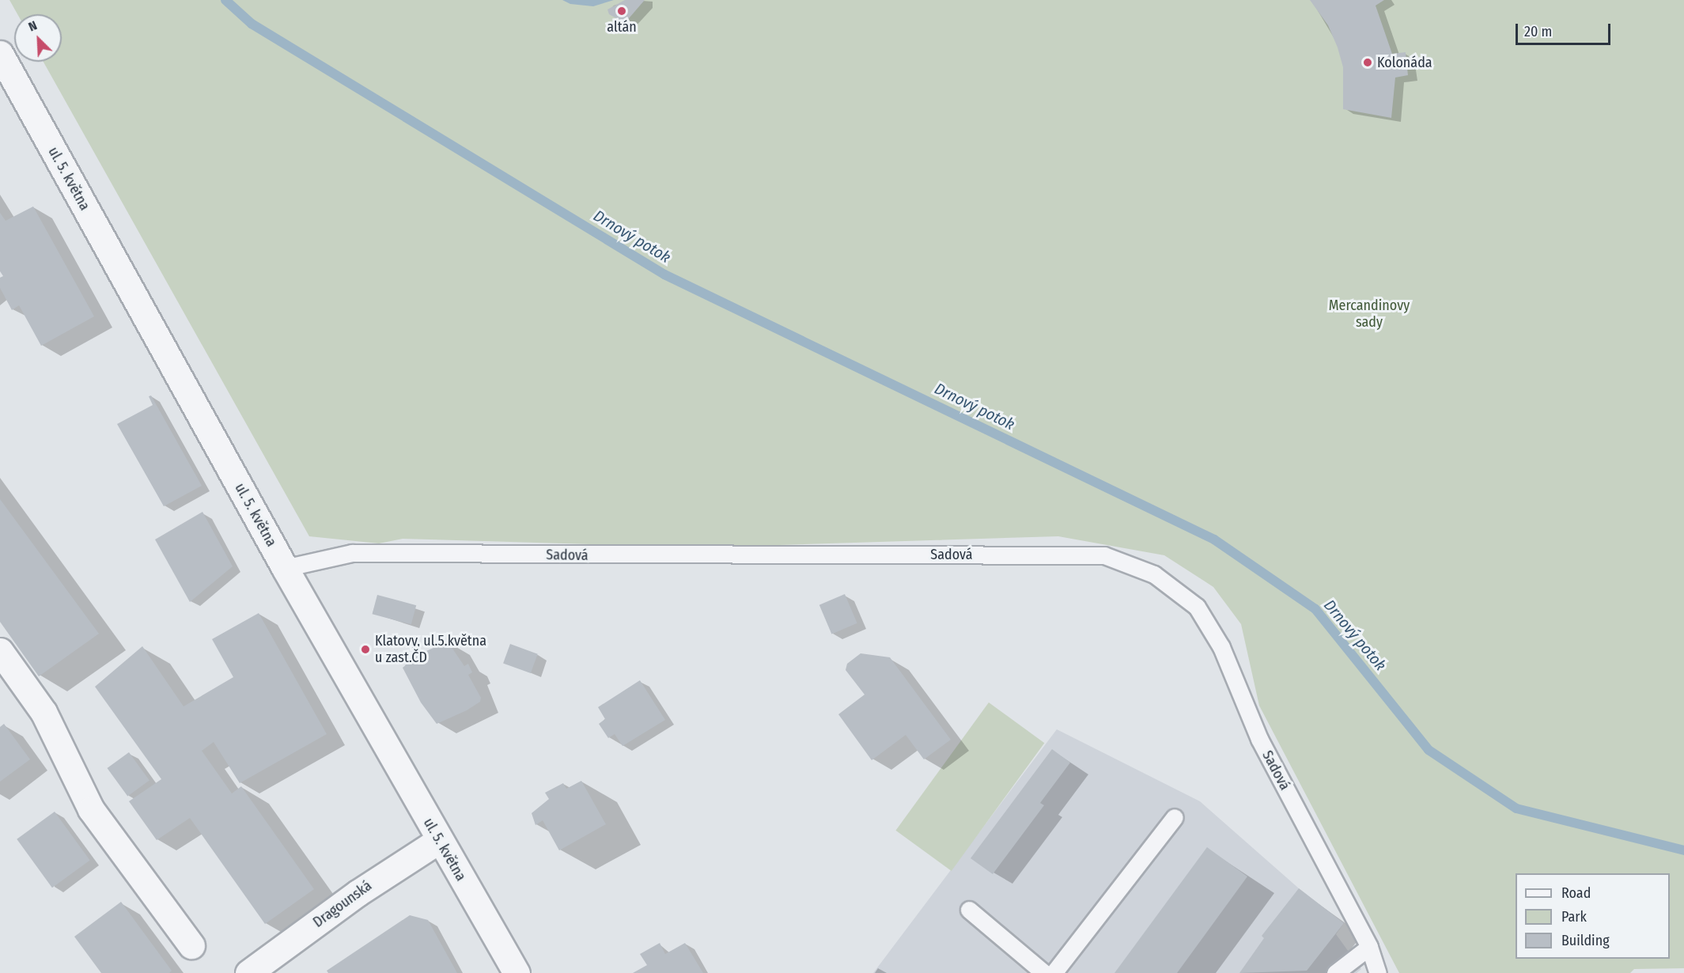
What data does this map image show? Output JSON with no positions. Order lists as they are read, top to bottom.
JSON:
{
  "streets": {
    "street": ["ul. 5. května", "Dragounská"],
    "lane": ["Sadová"]
  },
  "crossings": [
    ["ul. 5. května", "Sadová"],
    ["ul. 5. května", "Dragounská"]
  ],
  "water": ["Drnový potok"],
  "parks": ["Mercandinovy sady"],
  "places": ["altán", "Kolonáda", "Klatovy, ul.5.května u zast.ČD"],
  "legend": ["Road", "Park", "Building"],
  "scale_bar": "20 m",
  "north": "top left"
}
